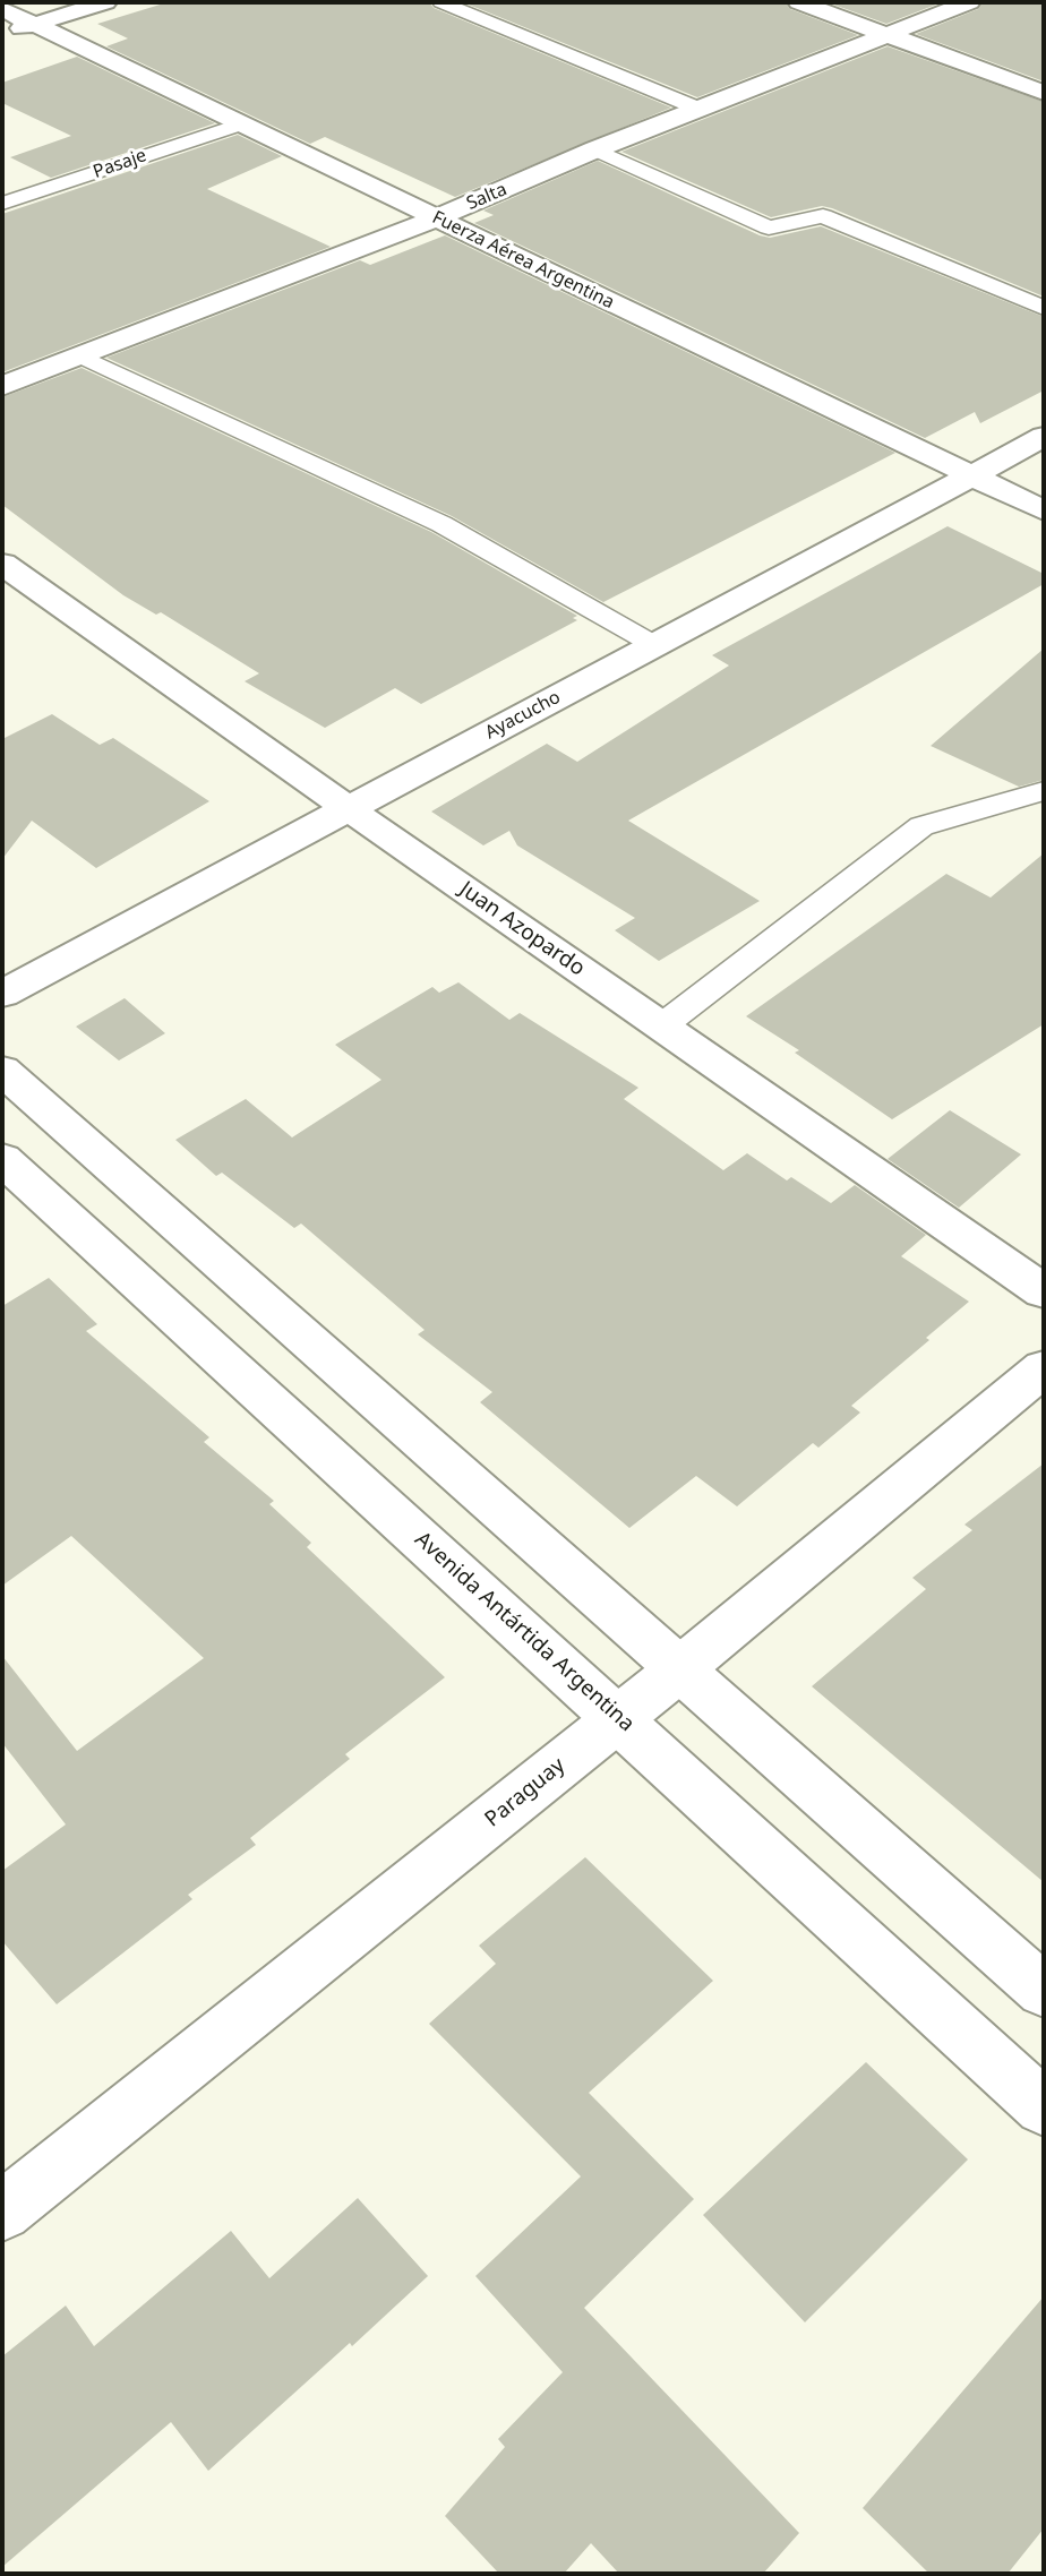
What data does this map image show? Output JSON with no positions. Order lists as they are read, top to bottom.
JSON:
{
  "streets": {
    "street": [
      "Salta",
      "Fuerza Aérea Argentina",
      "Ayacucho",
      "Juan Azopardo",
      "Avenida Antártida Argentina",
      "Paraguay"
    ],
    "lane": ["Pasaje"]
  },
  "crossings": [
    ["Pasaje", "Fuerza Aérea Argentina"],
    ["Salta", "Fuerza Aérea Argentina"],
    ["Fuerza Aérea Argentina", "Ayacucho"],
    ["Ayacucho", "Juan Azopardo"],
    ["Avenida Antártida Argentina", "Paraguay"]
  ]
}
